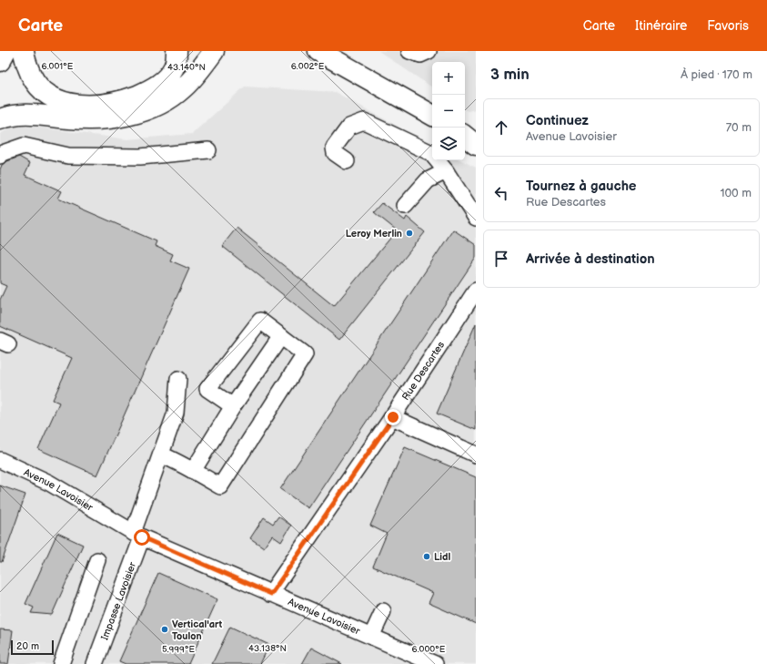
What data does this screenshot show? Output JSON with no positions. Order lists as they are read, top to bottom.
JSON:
{
  "streets": {
    "street": ["Rue Descartes", "Avenue Lavoisier", "Impasse Lavoisier"]
  },
  "crossings": [
    ["Rue Descartes", "Avenue Lavoisier"],
    ["Avenue Lavoisier", "Impasse Lavoisier"]
  ],
  "places": ["Leroy Merlin", "Lidl", "Vertical'art Toulon"],
  "scale_bar": "20 m",
  "page": {
    "header": "Carte",
    "nav": ["Carte", "Itinéraire", "Favoris"],
    "heading": ["3 min", "À pied · 170 m"],
    "map_buttons": ["+", "−"],
    "list": [
      ["Continuez", "Avenue Lavoisier", "70 m"],
      ["Tournez à gauche", "Rue Descartes", "100 m"],
      "Arrivée à destination"
    ],
    "scale": "20 m"
  },
  "coordinates": [
    "6.001°E",
    "6.002°E",
    "43.140°N",
    "43.138°N",
    "5.999°E",
    "6.000°E"
  ]
}
